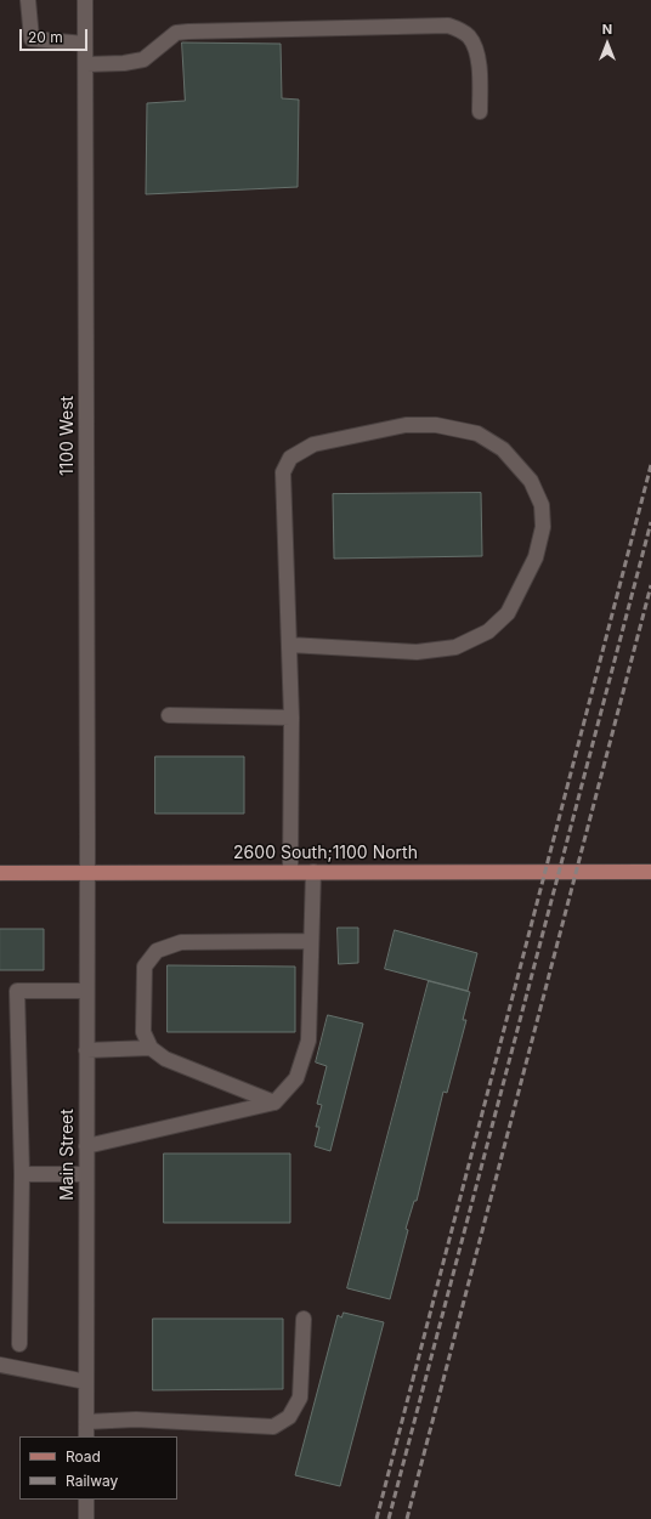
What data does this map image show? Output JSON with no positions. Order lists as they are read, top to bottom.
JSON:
{
  "streets": {
    "main road": ["2600 South;1100 North"],
    "street": ["1100 West", "Main Street"]
  },
  "crossings": [
    ["1100 West", "2600 South;1100 North"],
    ["1100 West", "Main Street"],
    ["2600 South;1100 North", "Main Street"]
  ],
  "legend": ["Road", "Railway"],
  "scale_bar": "20 m",
  "north": "top"
}
